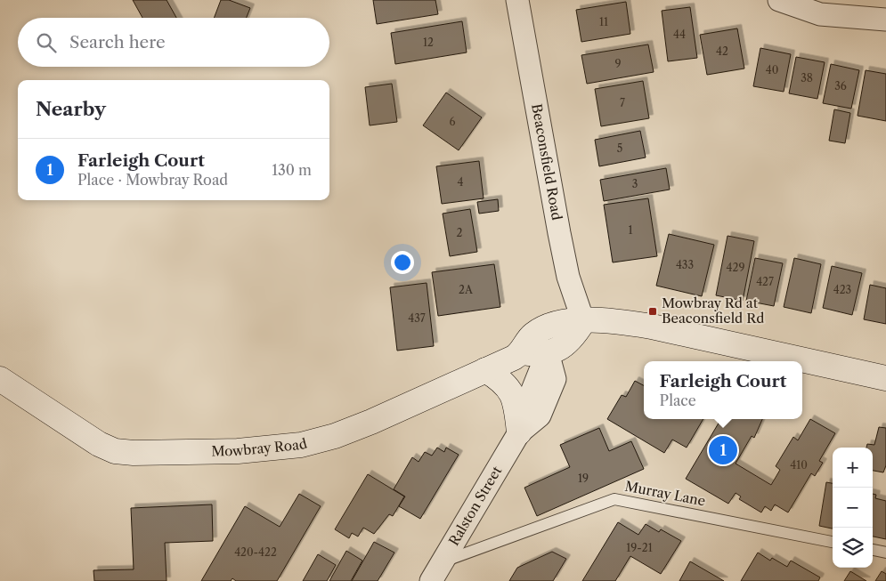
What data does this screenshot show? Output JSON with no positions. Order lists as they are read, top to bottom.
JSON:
{
  "streets": {
    "main road": ["Mowbray Road"],
    "street": ["Beaconsfield Road", "Ralston Street"],
    "lane": ["Murray Lane"]
  },
  "crossings": [
    ["Beaconsfield Road", "Mowbray Road"],
    ["Murray Lane", "Ralston Street"]
  ],
  "places": {
    "transit": ["Mowbray Rd at Beaconsfield Rd"]
  },
  "house_numbers": [
    "11",
    "44",
    "12",
    "42",
    "9",
    "40",
    "38",
    "36",
    "7",
    "6",
    "5",
    "4",
    "3",
    "1",
    "2",
    "433",
    "429",
    "427",
    "2A",
    "423",
    "437",
    "410",
    "19",
    "19-21",
    "420-422"
  ],
  "page": {
    "search": "Search here",
    "heading": "Nearby",
    "list": [
      {
        "mark": "1",
        "name": "Farleigh Court",
        "note": "Place · Mowbray Road",
        "value": "130 m"
      }
    ],
    "popup": ["Farleigh Court", "Place"],
    "pins": "1",
    "map_buttons": ["+", "−"]
  }
}
